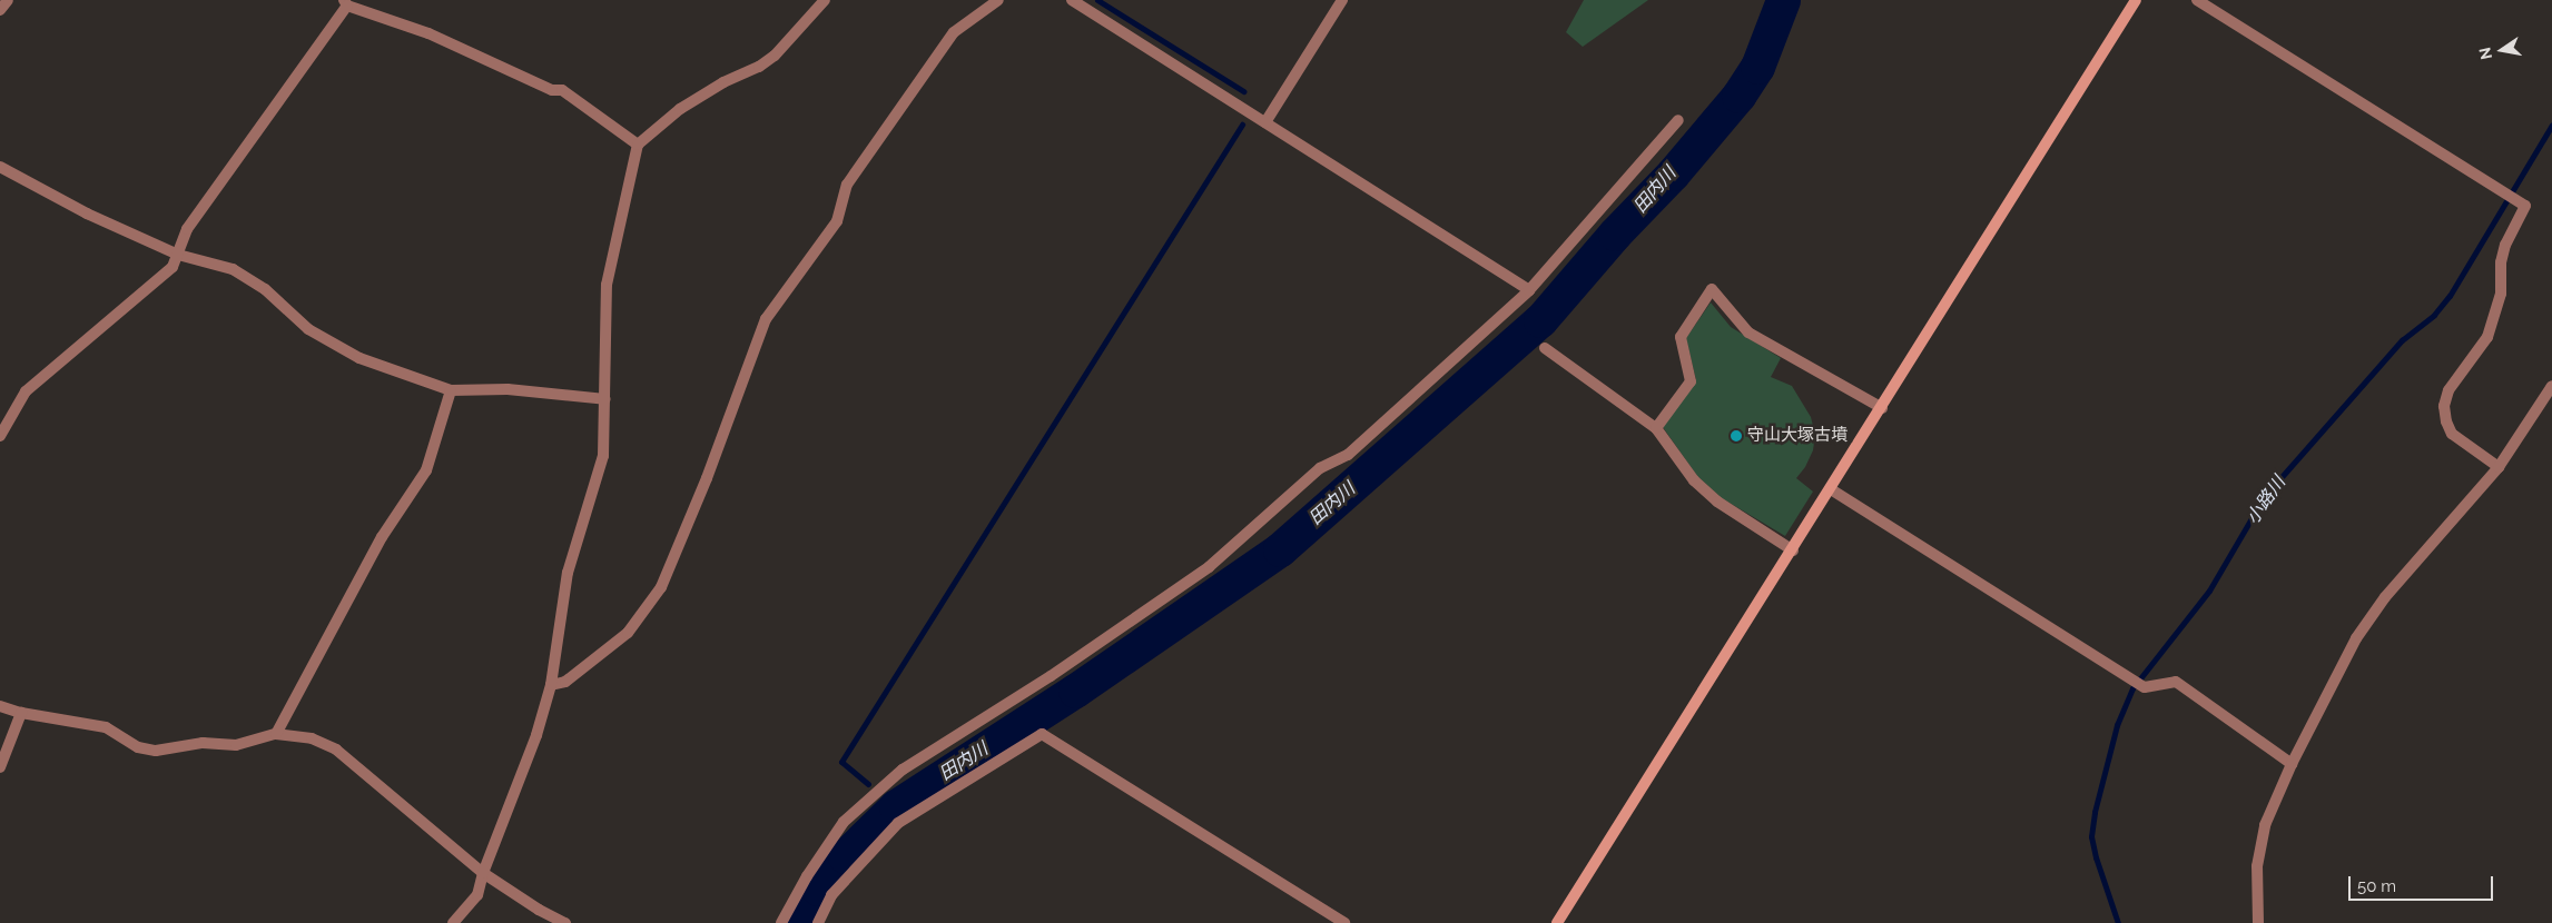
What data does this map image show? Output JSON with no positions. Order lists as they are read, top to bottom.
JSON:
{
  "water": ["田内川", "小路川"],
  "places": ["守山大塚古墳"],
  "scale_bar": "50 m",
  "north": "left"
}
